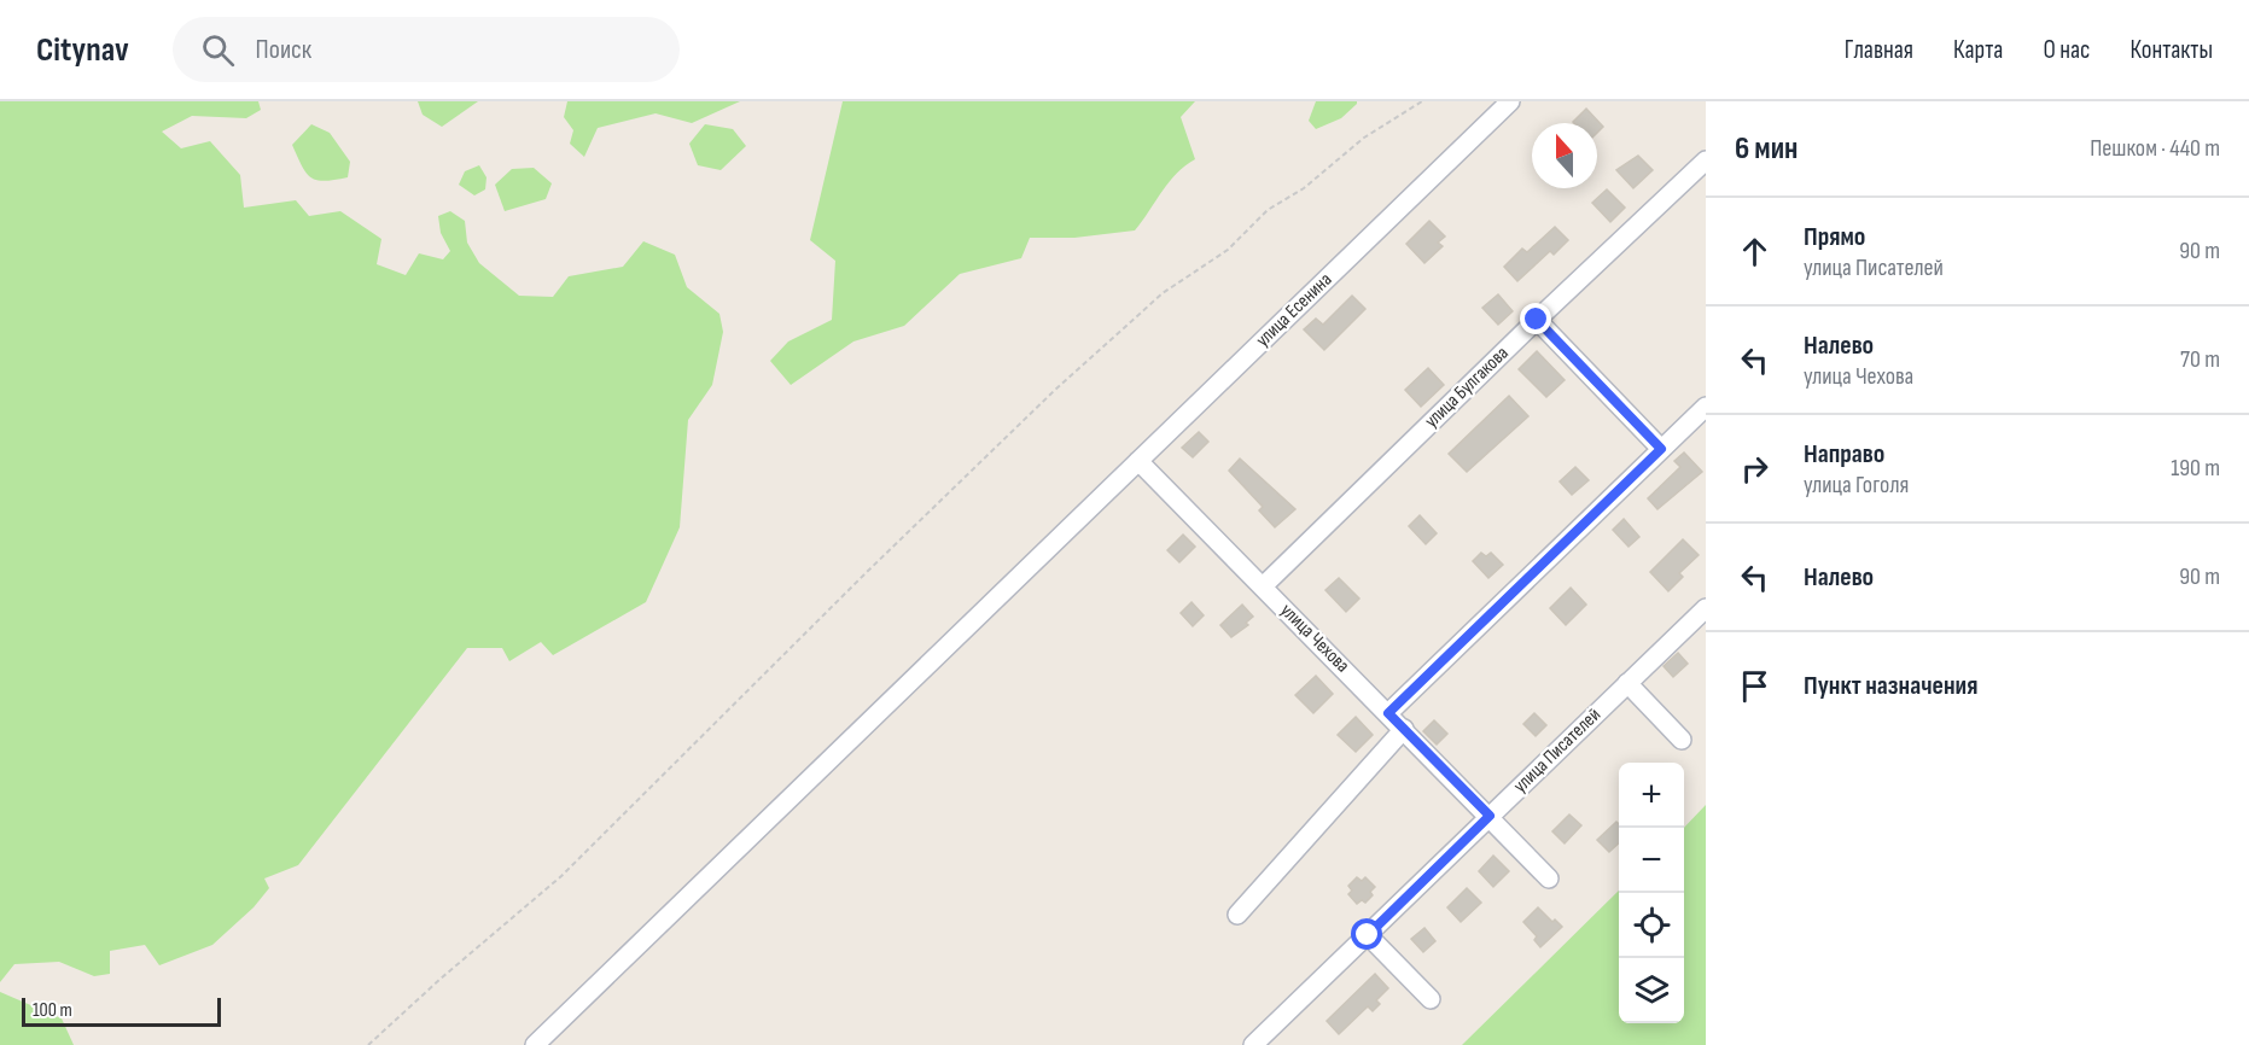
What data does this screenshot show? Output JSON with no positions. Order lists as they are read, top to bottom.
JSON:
{
  "streets": {
    "street": [
      "улица Есенина",
      "улица Булгакова",
      "улица Чехова",
      "улица Писателей"
    ]
  },
  "crossings": [
    ["улица Есенина", "улица Чехова"],
    ["улица Булгакова", "улица Чехова"],
    ["улица Чехова", "улица Писателей"]
  ],
  "scale_bar": "100 m",
  "north": "top",
  "page": {
    "header": "Citynav",
    "search": "Поиск",
    "nav": [
      "Главная",
      "Карта",
      "О нас",
      "Контакты"
    ],
    "heading": ["6 мин", "Пешком · 440 m"],
    "list": [
      ["Прямо", "улица Писателей", "90 m"],
      ["Налево", "улица Чехова", "70 m"],
      ["Направо", "улица Гоголя", "190 m"],
      ["Налево", "90 m"],
      "Пункт назначения"
    ],
    "map_buttons": ["+", "−"],
    "scale": "100 m"
  }
}
